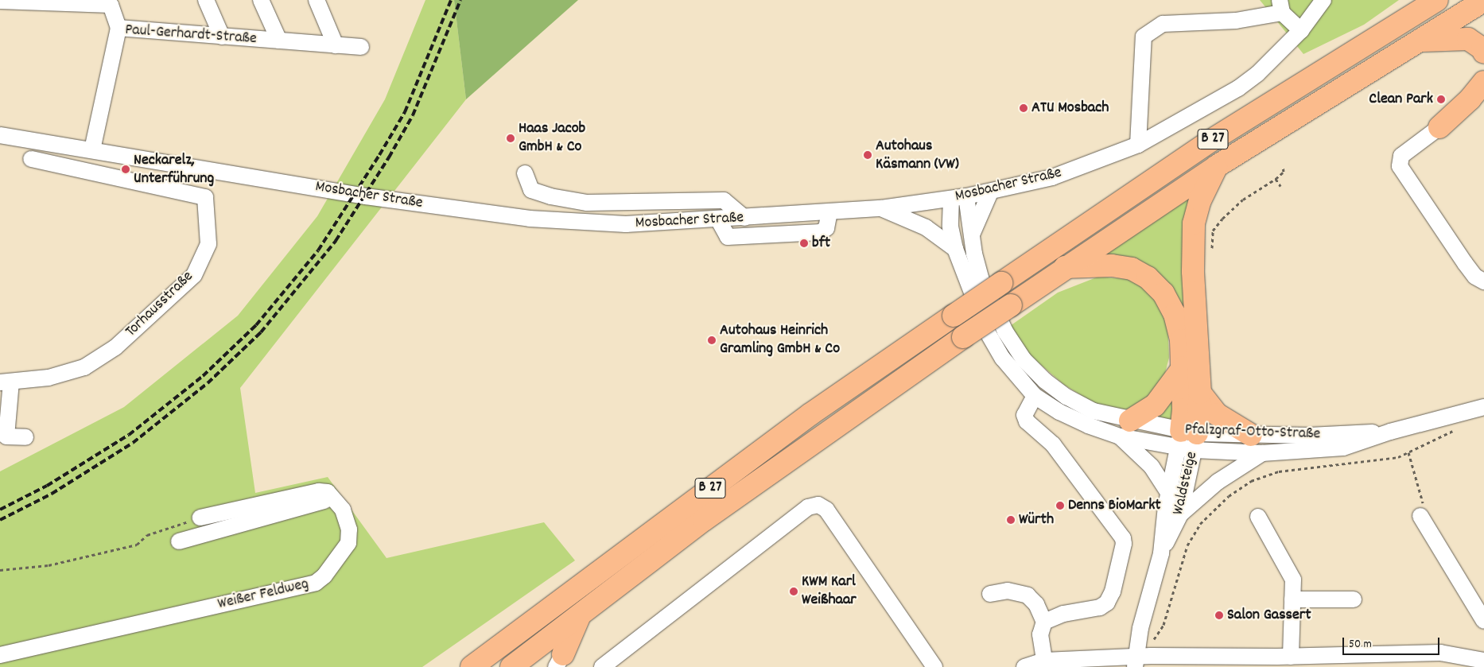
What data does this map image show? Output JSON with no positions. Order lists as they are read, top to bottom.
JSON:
{
  "streets": {
    "highway": ["B 27"],
    "street": [
      "Paul-Gerhardt-Straße",
      "Mosbacher Straße",
      "Torhausstraße",
      "Pfalzgraf-Otto-Straße",
      "Waldsteige",
      "Weißer Feldweg"
    ]
  },
  "crossings": [
    ["Paul-Gerhardt-Straße", "Mosbacher Straße"],
    ["Mosbacher Straße", "Pfalzgraf-Otto-Straße"],
    ["Pfalzgraf-Otto-Straße", "Waldsteige"]
  ],
  "places": [
    "Clean Park",
    "ATU Mosbach",
    "Haas Jacob GmbH & Co",
    "Autohaus Käsmann (VW)",
    "Neckarelz, Unterführung",
    "bft",
    "Autohaus Heinrich Gramling GmbH & Co",
    "Denns BioMarkt",
    "Würth",
    "KWM Karl Weißhaar",
    "Salon Gassert"
  ],
  "scale_bar": "50 m"
}
